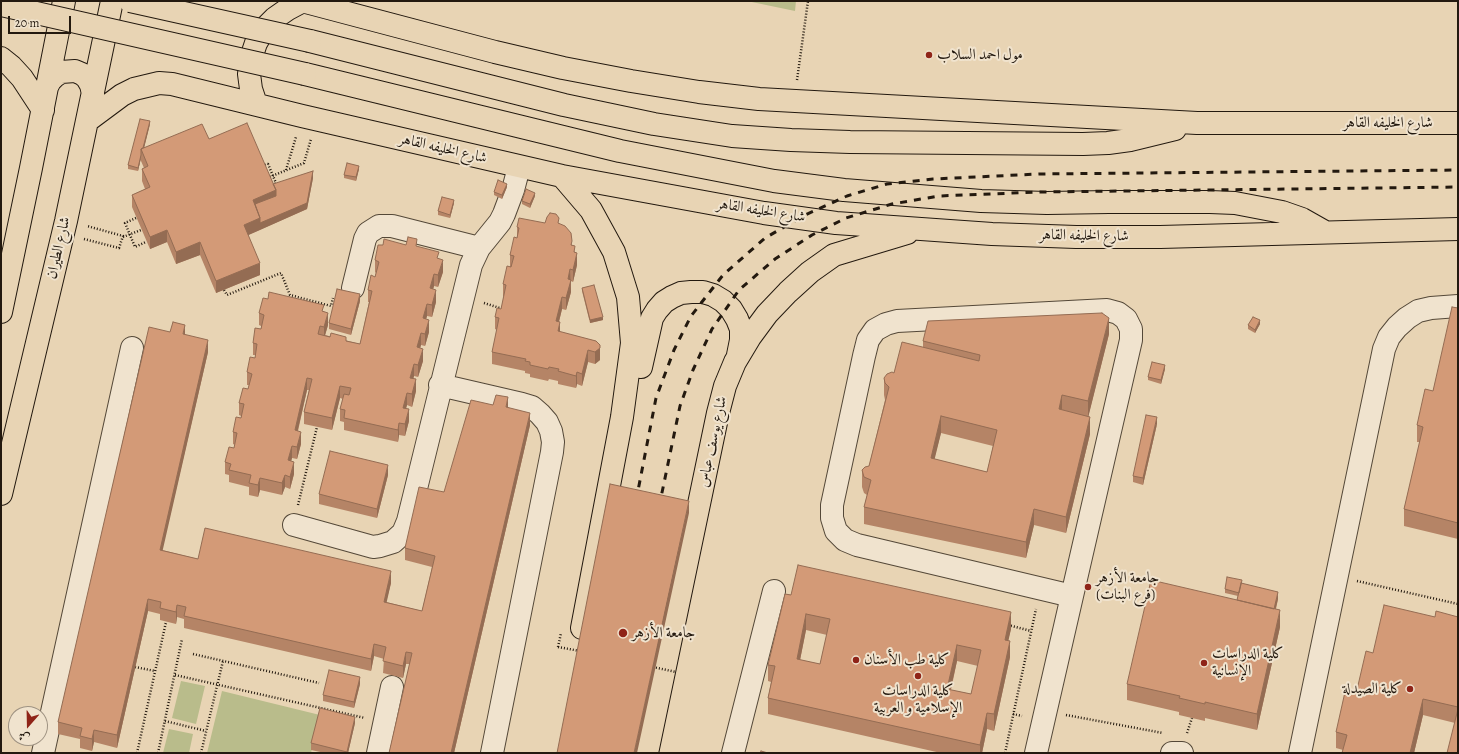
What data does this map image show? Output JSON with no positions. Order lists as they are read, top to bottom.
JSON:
{
  "streets": {
    "main road": ["شارع الخليفه القاهر", "شارع الطيران", "شارع يوسف عباس"]
  },
  "crossings": [
    ["شارع الخليفه القاهر", "شارع الطيران"],
    ["شارع الخليفه القاهر", "شارع يوسف عباس"]
  ],
  "places": [
    "مول احمد السلاب",
    "جامعة الأزهر (فرع البنات)",
    "جامعة الأزهر",
    "كلية طب الأسنان",
    "كلية الدراسات الإنسانية",
    "كلية الدراسات الإسلامية و العربية",
    "كلية الصيدلة"
  ],
  "scale_bar": "20 m",
  "north": "bottom"
}
